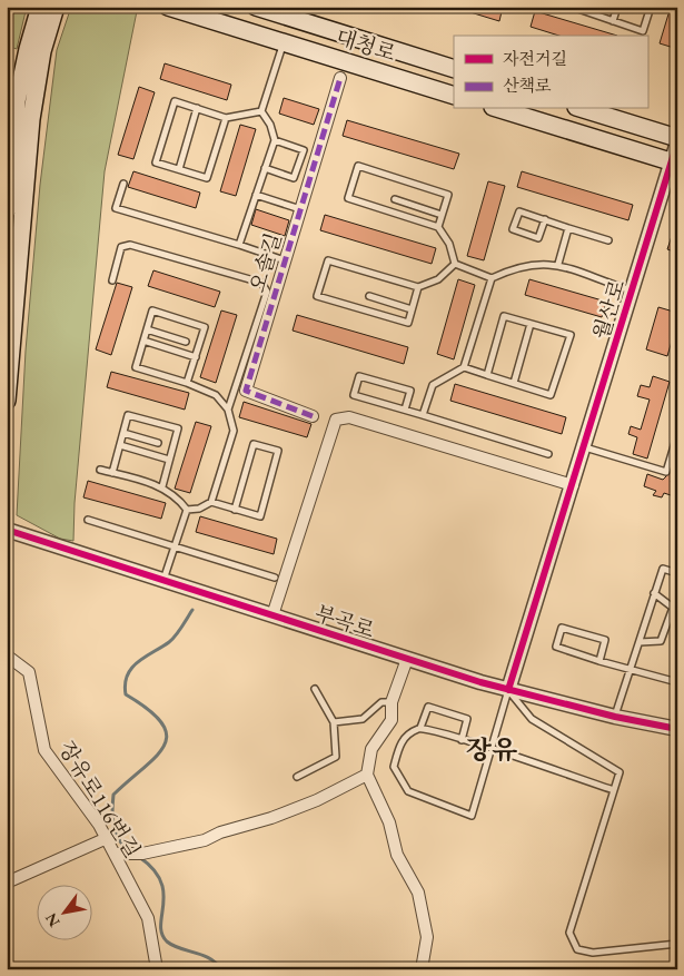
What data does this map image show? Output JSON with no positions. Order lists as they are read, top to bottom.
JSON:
{
  "streets": {
    "main road": ["대청로"],
    "street": [
      "오솔길",
      "월산로",
      "부곡로",
      "장유로116번길"
    ]
  },
  "crossings": [
    ["월산로", "부곡로"]
  ],
  "districts": ["장유"],
  "legend": ["자전거길", "산책로"],
  "north": "bottom left"
}
